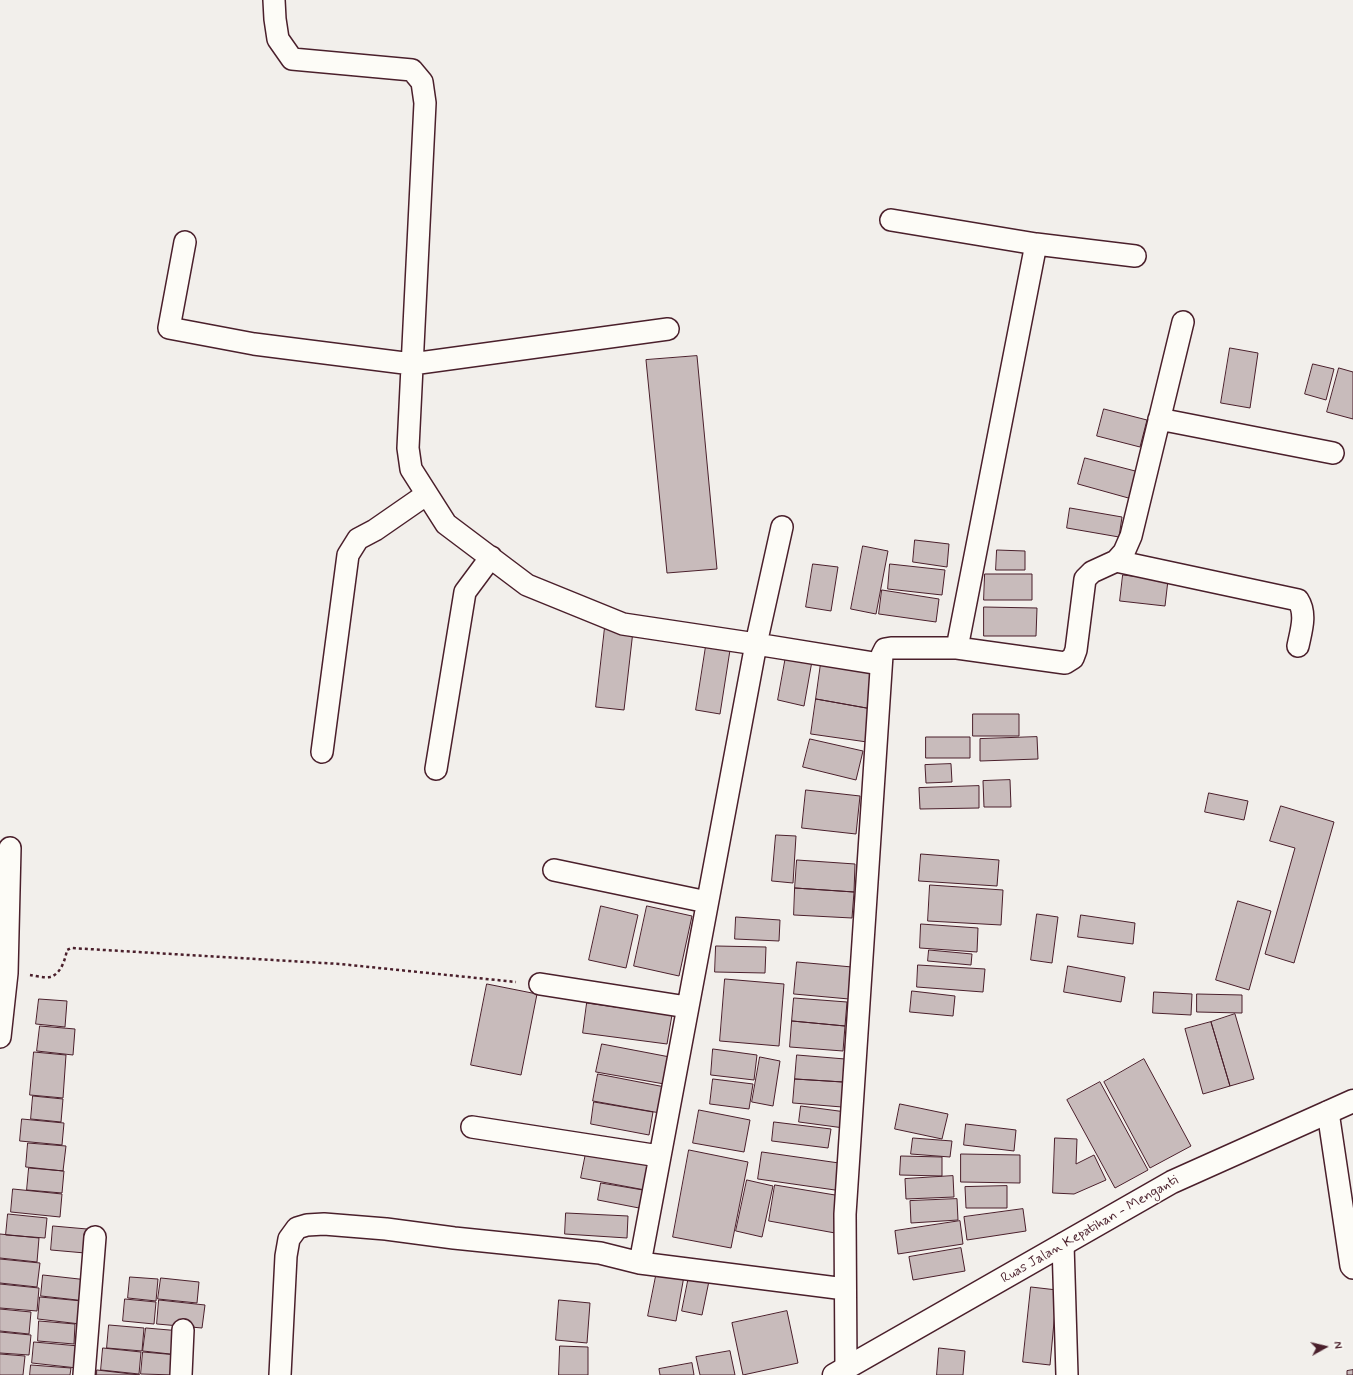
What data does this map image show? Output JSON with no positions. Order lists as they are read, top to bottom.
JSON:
{
  "streets": {
    "main road": ["Ruas Jalan Kepatihan - Menganti"]
  },
  "north": "right"
}
